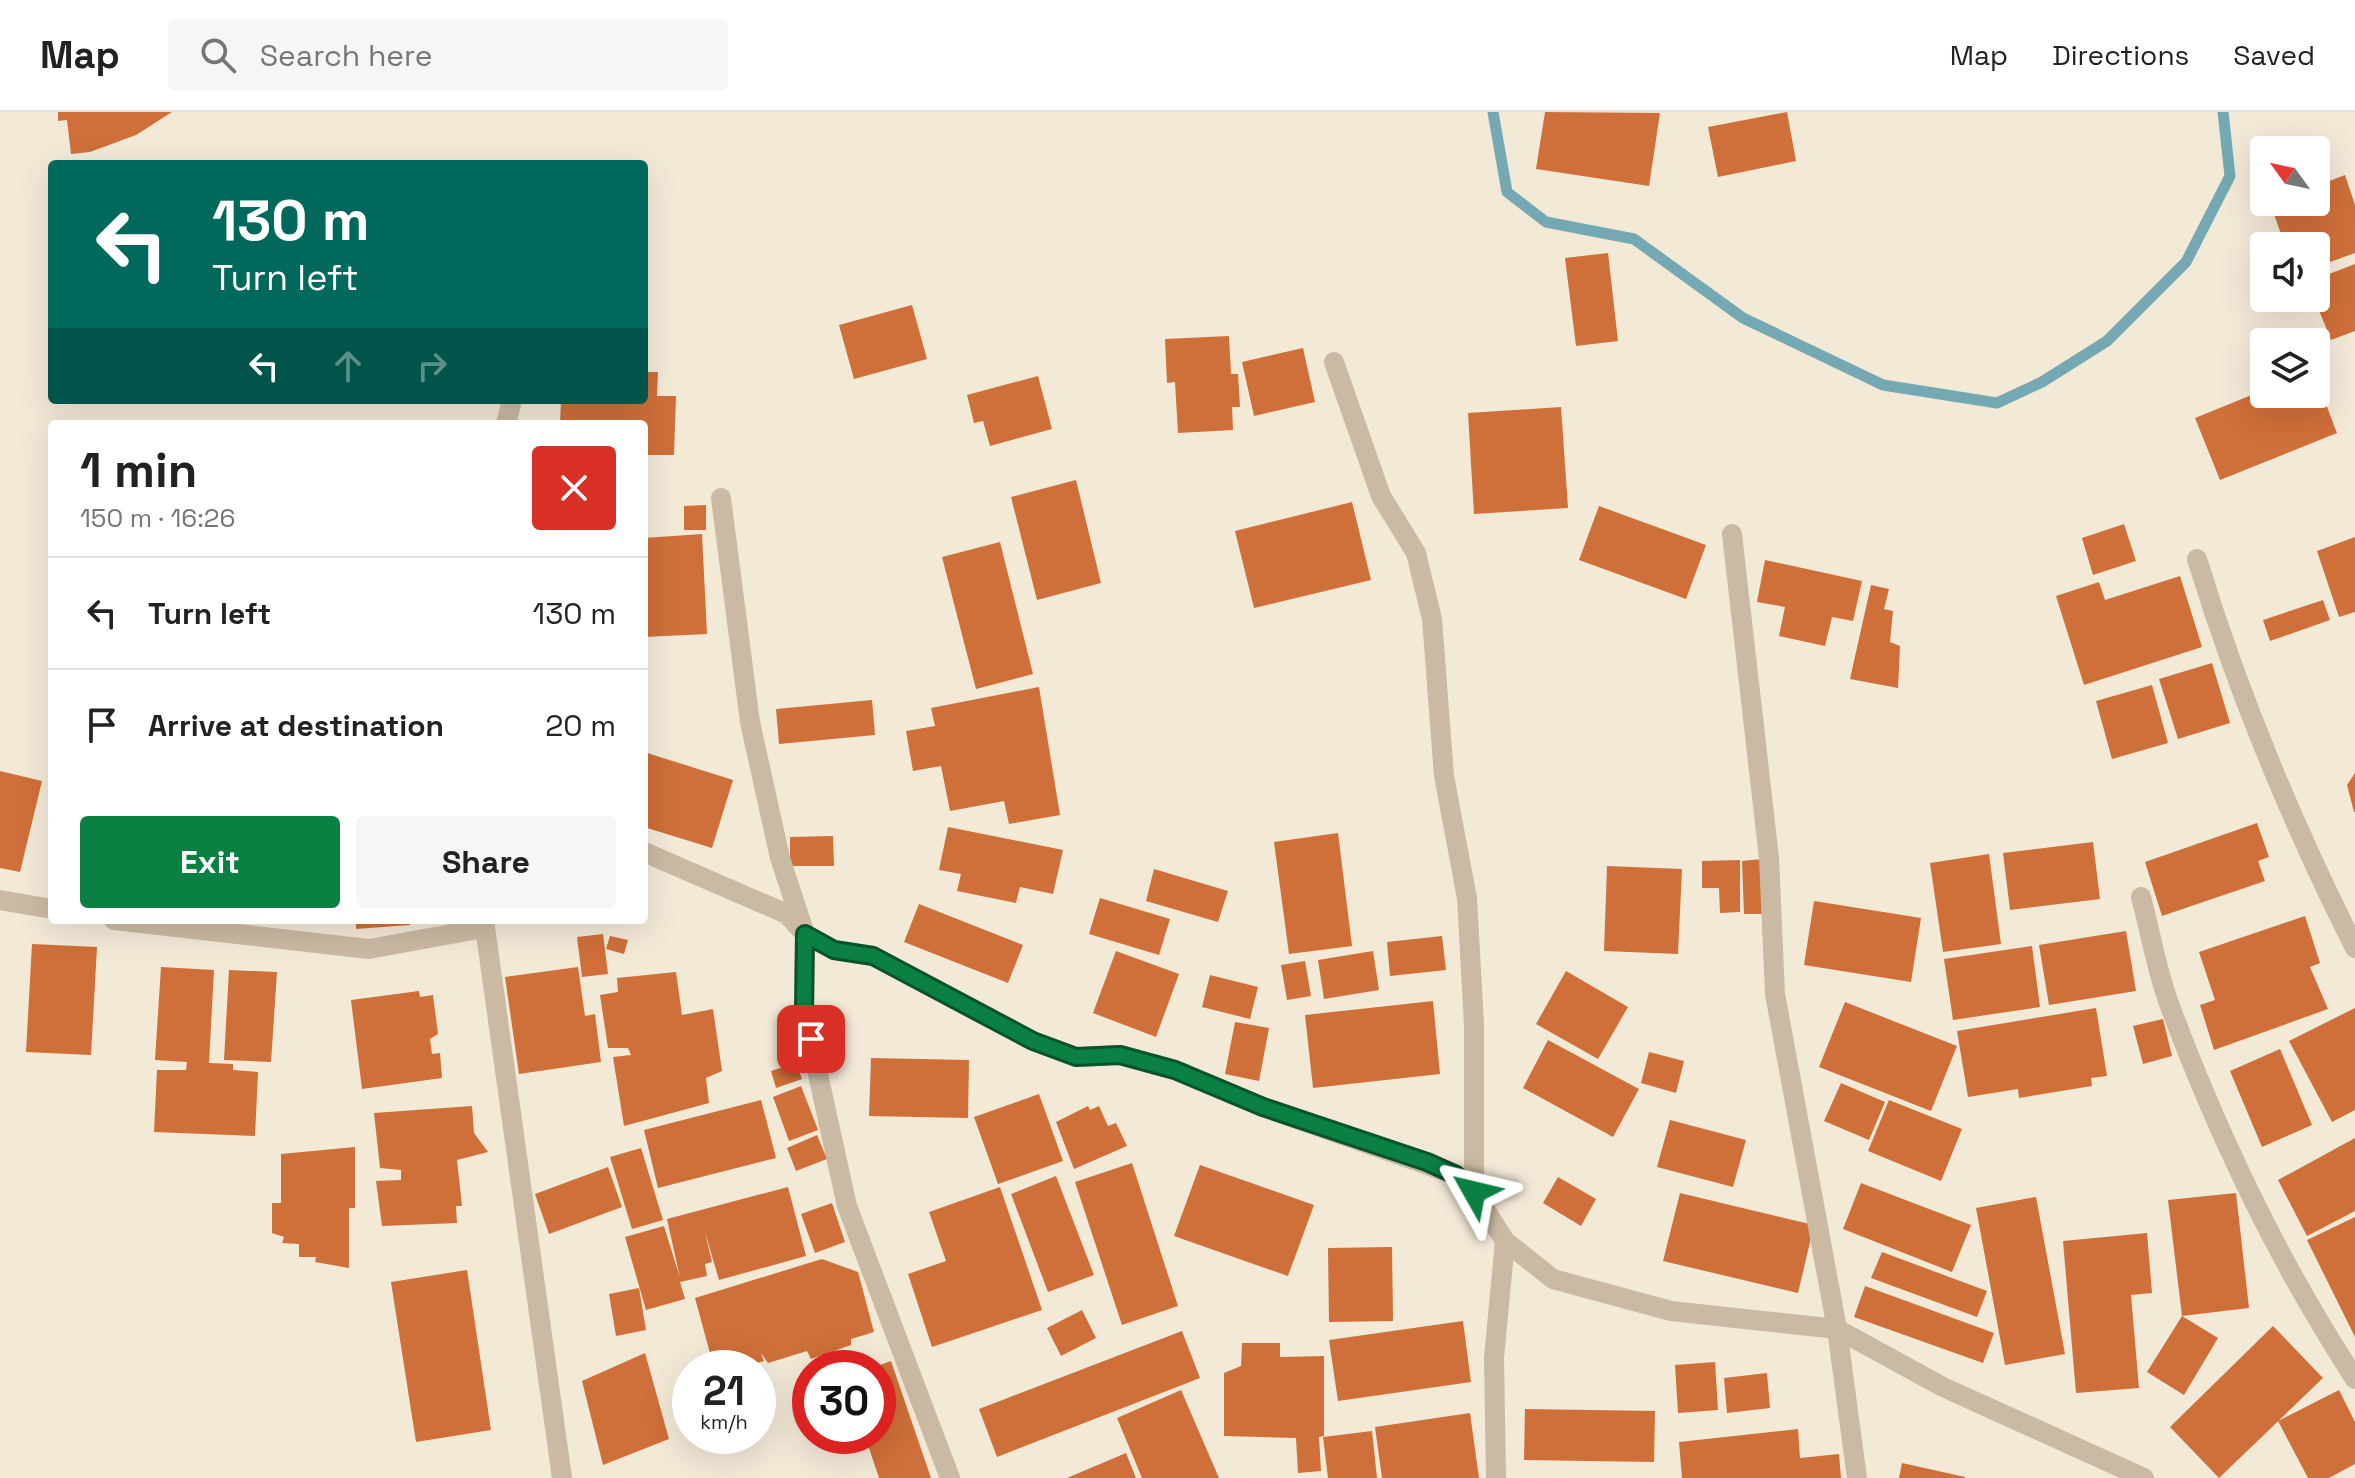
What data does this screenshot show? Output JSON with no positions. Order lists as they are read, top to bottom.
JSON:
{
  "north": "top left",
  "page": {
    "header": "Map",
    "search": "Search here",
    "nav": ["Map", "Directions", "Saved"],
    "turn": ["130 m", "Turn left"],
    "heading": ["1 min", "150 m · 16:26"],
    "list": [
      {
        "name": "Turn left",
        "value": "130 m"
      },
      {
        "name": "Arrive at destination",
        "value": "20 m"
      }
    ],
    "buttons": ["Exit", "Share"],
    "speed": "21 km/h",
    "limit": "30"
  }
}
